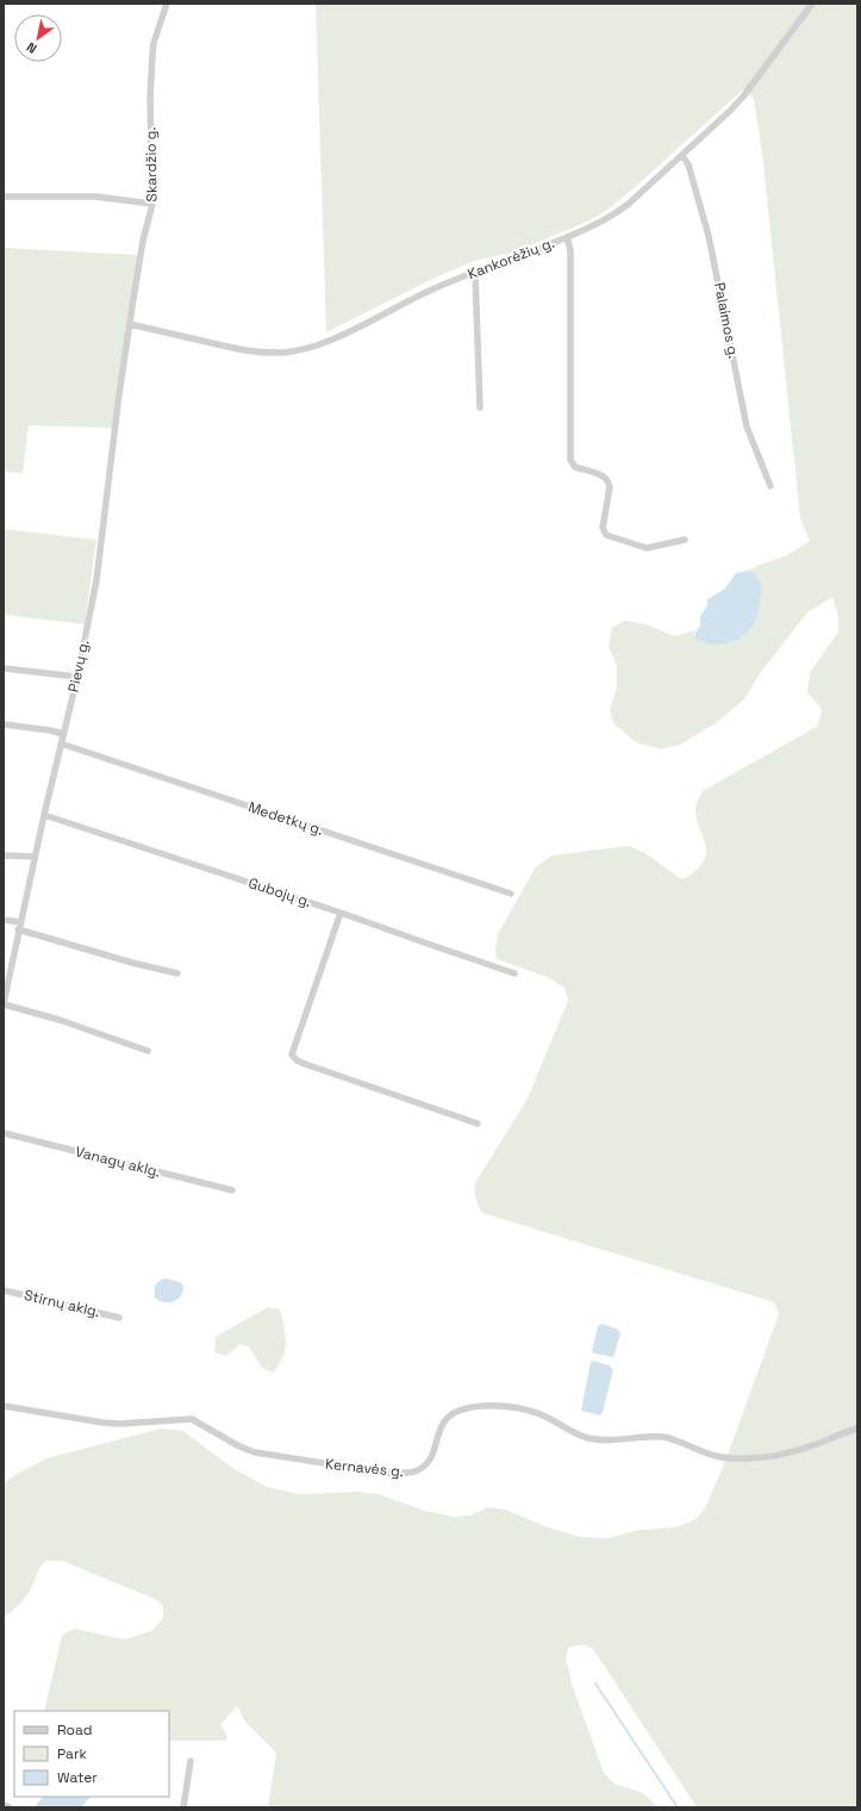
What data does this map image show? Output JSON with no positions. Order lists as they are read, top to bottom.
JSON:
{
  "streets": {
    "street": [
      "Skardžio g.",
      "Kankorėžių g.",
      "Palaimos g.",
      "Pievų g.",
      "Medetkų g.",
      "Gubojų g.",
      "Vanagų aklg.",
      "Stirnų aklg.",
      "Kernavės g."
    ]
  },
  "crossings": [
    ["Skardžio g.", "Kankorėžių g."],
    ["Skardžio g.", "Pievų g."],
    ["Kankorėžių g.", "Palaimos g."],
    ["Kankorėžių g.", "Pievų g."],
    ["Pievų g.", "Medetkų g."],
    ["Pievų g.", "Gubojų g."]
  ],
  "legend": ["Road", "Park", "Water"],
  "north": "bottom left"
}
